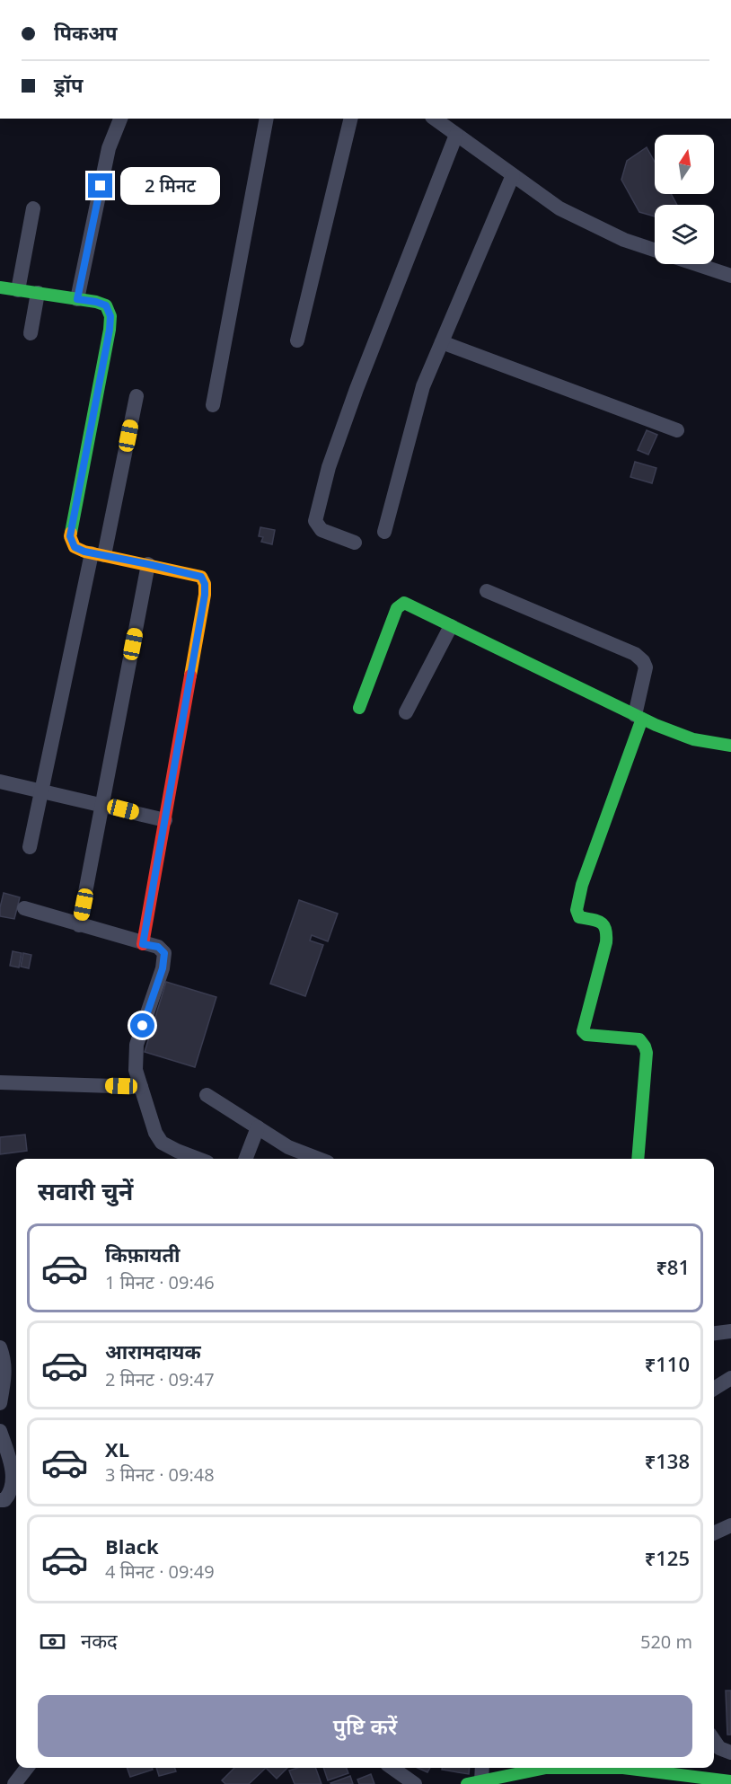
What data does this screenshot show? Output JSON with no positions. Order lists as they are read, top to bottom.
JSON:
{
  "north": "top",
  "page": {
    "banner": ["पिकअप", "ड्रॉप"],
    "bubble": "2 मिनट",
    "heading": "सवारी चुनें",
    "list": [
      {
        "name": "किफ़ायती",
        "note": "1 मिनट · 09:46",
        "value": "₹81"
      },
      {
        "name": "आरामदायक",
        "note": "2 मिनट · 09:47",
        "value": "₹110"
      },
      {
        "name": "XL",
        "note": "3 मिनट · 09:48",
        "value": "₹138"
      },
      {
        "name": "Black",
        "note": "4 मिनट · 09:49",
        "value": "₹125"
      }
    ],
    "pay": ["नकद", "520 m"],
    "buttons": "पुष्टि करें"
  }
}
